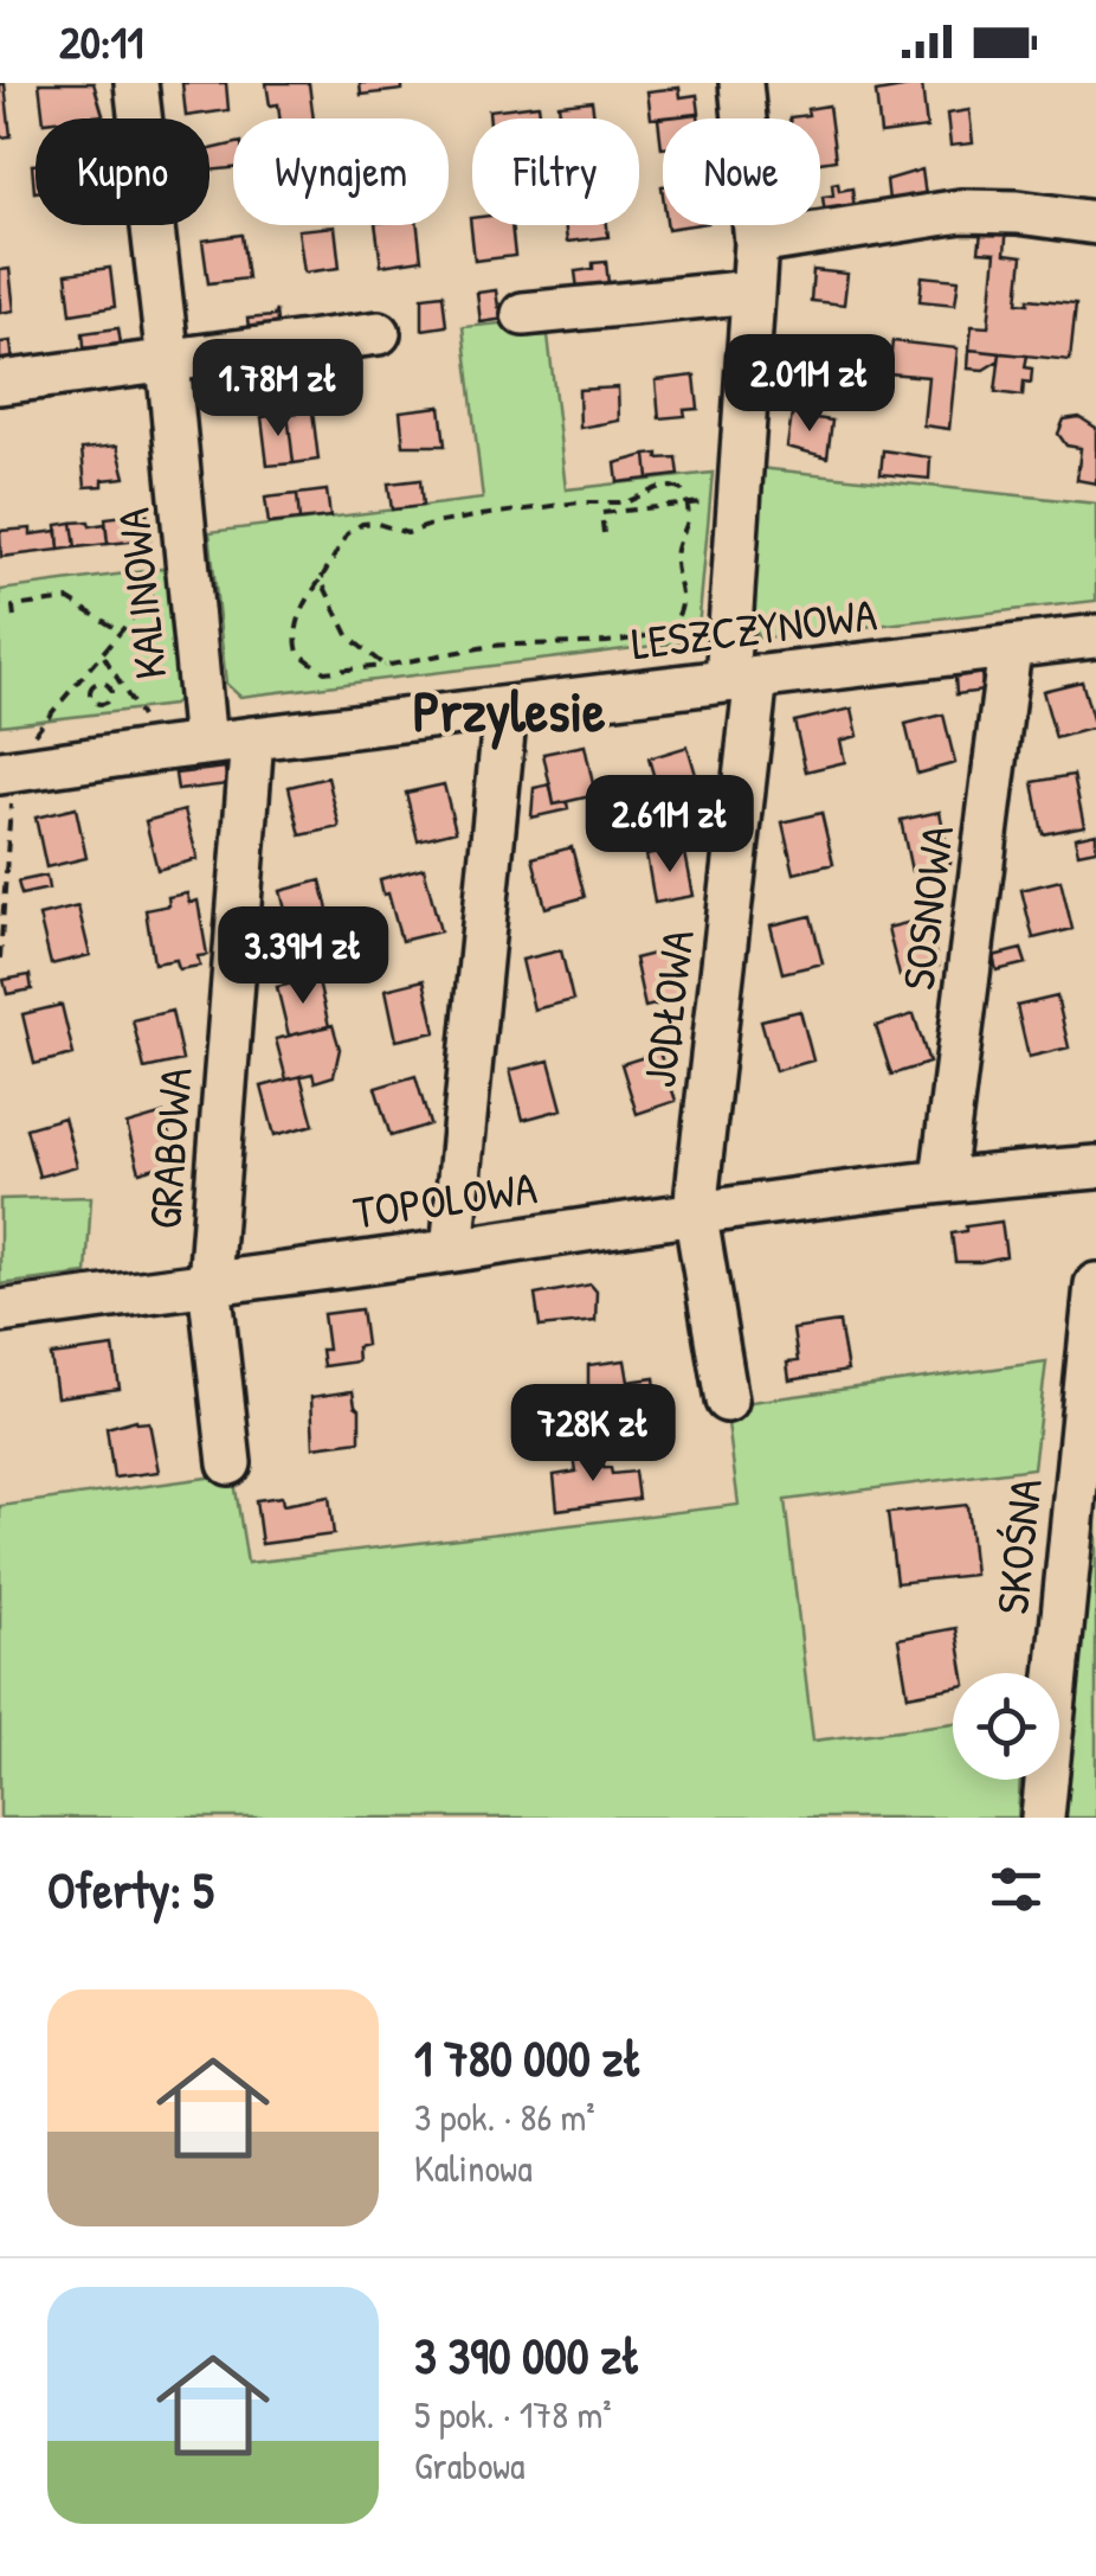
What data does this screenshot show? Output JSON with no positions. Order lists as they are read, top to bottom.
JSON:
{
  "streets": {
    "street": [
      "KALINOWA",
      "LESZCZYNOWA",
      "SOSNOWA",
      "JODŁOWA",
      "GRABOWA",
      "TOPOLOWA",
      "SKOŚNA"
    ]
  },
  "crossings": [
    ["KALINOWA", "LESZCZYNOWA"],
    ["LESZCZYNOWA", "SOSNOWA"],
    ["LESZCZYNOWA", "JODŁOWA"],
    ["LESZCZYNOWA", "GRABOWA"],
    ["SOSNOWA", "TOPOLOWA"],
    ["JODŁOWA", "TOPOLOWA"],
    ["GRABOWA", "TOPOLOWA"]
  ],
  "districts": ["Przylesie"],
  "page": {
    "status": "20:11",
    "chip": [
      "Kupno",
      "Wynajem",
      "Filtry",
      "Nowe"
    ],
    "price": [
      "2.01M zł",
      "1.78M zł",
      "2.61M zł",
      "3.39M zł",
      "728K zł"
    ],
    "heading": "Oferty: 5",
    "list": [
      {
        "name": "1 780 000 zł",
        "note": "3 pok. · 86 m² · Kalinowa"
      },
      {
        "name": "3 390 000 zł",
        "note": "5 pok. · 178 m² · Grabowa"
      }
    ]
  }
}
